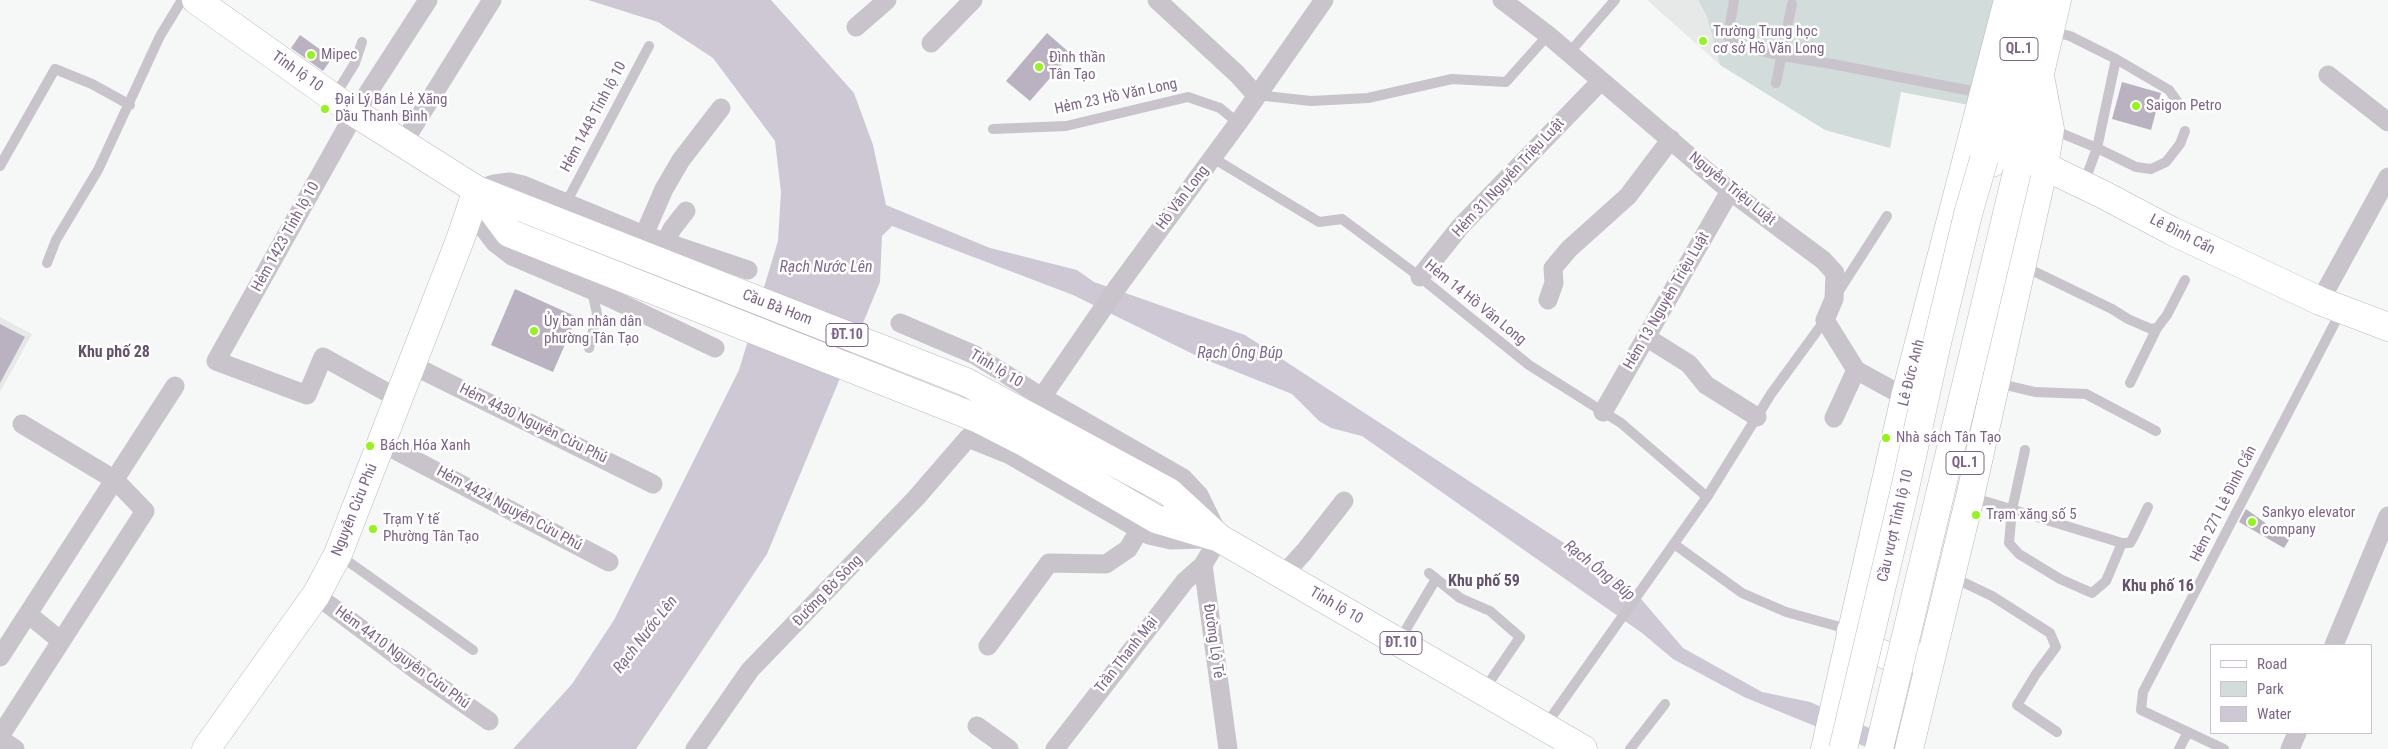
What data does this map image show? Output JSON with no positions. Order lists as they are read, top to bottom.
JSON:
{
  "streets": {
    "main road": [
      "QL.1",
      "Tỉnh lộ 10",
      "Lê Đình Cẩn",
      "Cầu Bà Hom",
      "ĐT.10",
      "Lê Đức Anh",
      "Nguyễn Cửu Phú",
      "Cầu vượt Tỉnh lộ 10"
    ],
    "street": [
      "Hẻm 31 Nguyễn Triệu Luật",
      "Nguyễn Triệu Luật",
      "Hồ Văn Long",
      "Hẻm 1423 Tỉnh lộ 10",
      "Hẻm 13 Nguyễn Triệu Luật",
      "Hẻm 4430 Nguyễn Cửu Phú",
      "Hẻm 4424 Nguyễn Cửu Phú",
      "Đường Bờ Sông",
      "Đường Lộ Tẻ",
      "Trần Thanh Mại",
      "Hẻm 4410 Nguyễn Cửu Phú"
    ],
    "lane": [
      "Hẻm 23 Hồ Văn Long",
      "Hẻm 1448 Tỉnh lộ 10",
      "Hẻm 14 Hồ Văn Long",
      "Hẻm 271 Lê Đình Cẩn"
    ]
  },
  "crossings": [
    ["QL.1", "Lê Đình Cẩn"],
    ["QL.1", "Lê Đức Anh"],
    ["QL.1", "Cầu vượt Tỉnh lộ 10"],
    ["Tỉnh lộ 10", "Hồ Văn Long"],
    ["Tỉnh lộ 10", "Hẻm 1423 Tỉnh lộ 10"],
    ["Tỉnh lộ 10", "Cầu Bà Hom"],
    ["Tỉnh lộ 10", "Nguyễn Cửu Phú"],
    ["Tỉnh lộ 10", "Đường Bờ Sông"],
    ["Hẻm 23 Hồ Văn Long", "Hồ Văn Long"],
    ["Hẻm 31 Nguyễn Triệu Luật", "Nguyễn Triệu Luật"],
    ["Hẻm 31 Nguyễn Triệu Luật", "Hẻm 14 Hồ Văn Long"],
    ["Nguyễn Triệu Luật", "Hẻm 13 Nguyễn Triệu Luật"],
    ["Hồ Văn Long", "Hẻm 14 Hồ Văn Long"],
    ["Lê Đình Cẩn", "Lê Đức Anh"],
    ["Lê Đình Cẩn", "Hẻm 271 Lê Đình Cẩn"],
    ["Lê Đình Cẩn", "Cầu vượt Tỉnh lộ 10"],
    ["Hẻm 1423 Tỉnh lộ 10", "Nguyễn Cửu Phú"],
    ["Hẻm 13 Nguyễn Triệu Luật", "Hẻm 14 Hồ Văn Long"],
    ["Lê Đức Anh", "Cầu vượt Tỉnh lộ 10"],
    ["Hẻm 4430 Nguyễn Cửu Phú", "Nguyễn Cửu Phú"],
    ["Hẻm 4424 Nguyễn Cửu Phú", "Nguyễn Cửu Phú"],
    ["Nguyễn Cửu Phú", "Hẻm 4410 Nguyễn Cửu Phú"],
    ["Đường Lộ Tẻ", "Trần Thanh Mại"]
  ],
  "districts": ["Khu phố 28", "Khu phố 59", "Khu phố 16"],
  "water": ["Rạch Nước Lên", "Rạch Ông Búp"],
  "places": [
    "Trường Trung học cơ sở Hồ Văn Long",
    "Mipec",
    "Đình thần Tân Tạo",
    "Saigon Petro",
    "Đại Lý Bán Lẻ Xăng Dầu Thanh Bình",
    "Ủy ban nhân dân phường Tân Tạo",
    "Nhà sách Tân Tạo",
    "Bách Hóa Xanh",
    "Trạm xăng số 5",
    "Sankyo elevator company",
    "Trạm Y tế Phường Tân Tạo"
  ],
  "legend": ["Road", "Park", "Water"]
}
